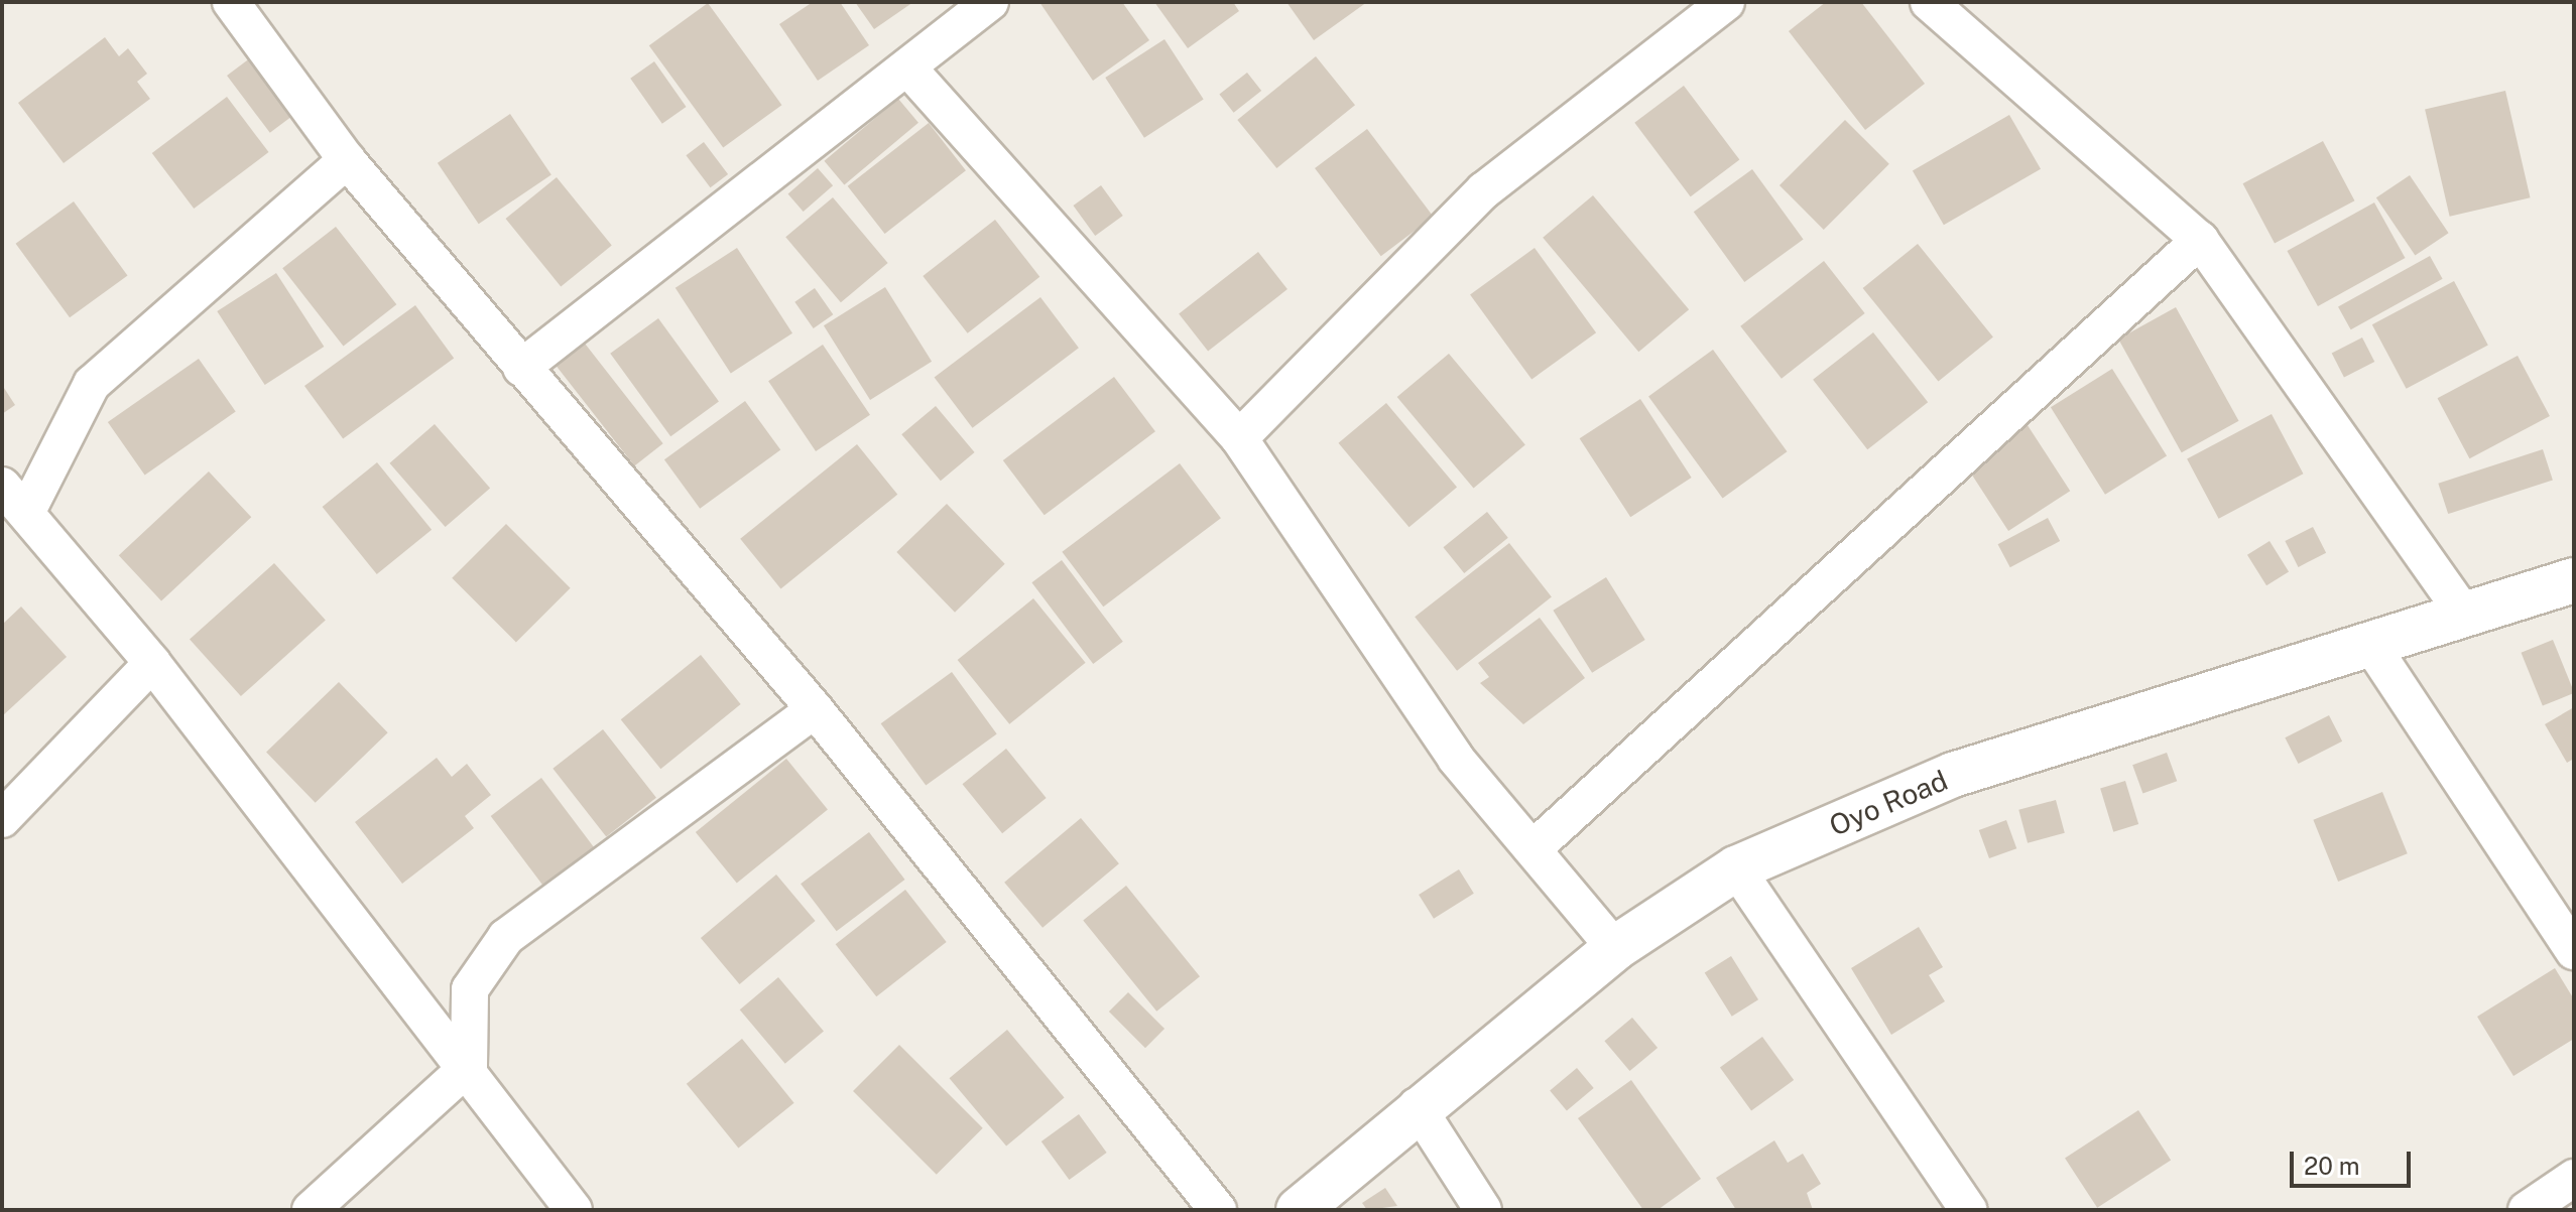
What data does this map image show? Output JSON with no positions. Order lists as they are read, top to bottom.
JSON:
{
  "streets": {
    "street": ["Oyo Road"]
  },
  "scale_bar": "20 m"
}
